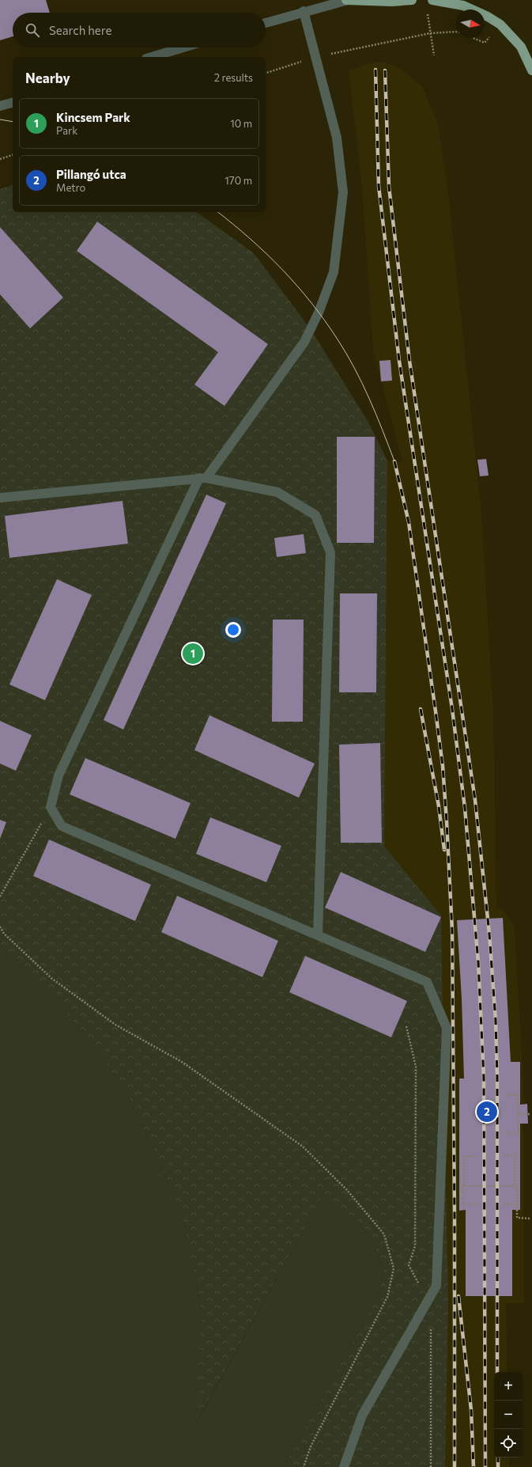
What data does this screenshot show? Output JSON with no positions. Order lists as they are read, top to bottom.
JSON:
{
  "north": "right",
  "page": {
    "search": "Search here",
    "heading": ["Nearby", "2 results"],
    "list": [
      {
        "mark": "1",
        "name": "Kincsem Park",
        "note": "Park",
        "value": "10 m"
      },
      {
        "mark": "2",
        "name": "Pillangó utca",
        "note": "Metro",
        "value": "170 m"
      }
    ],
    "pins": ["1", "2"],
    "map_buttons": ["+", "−"]
  }
}
